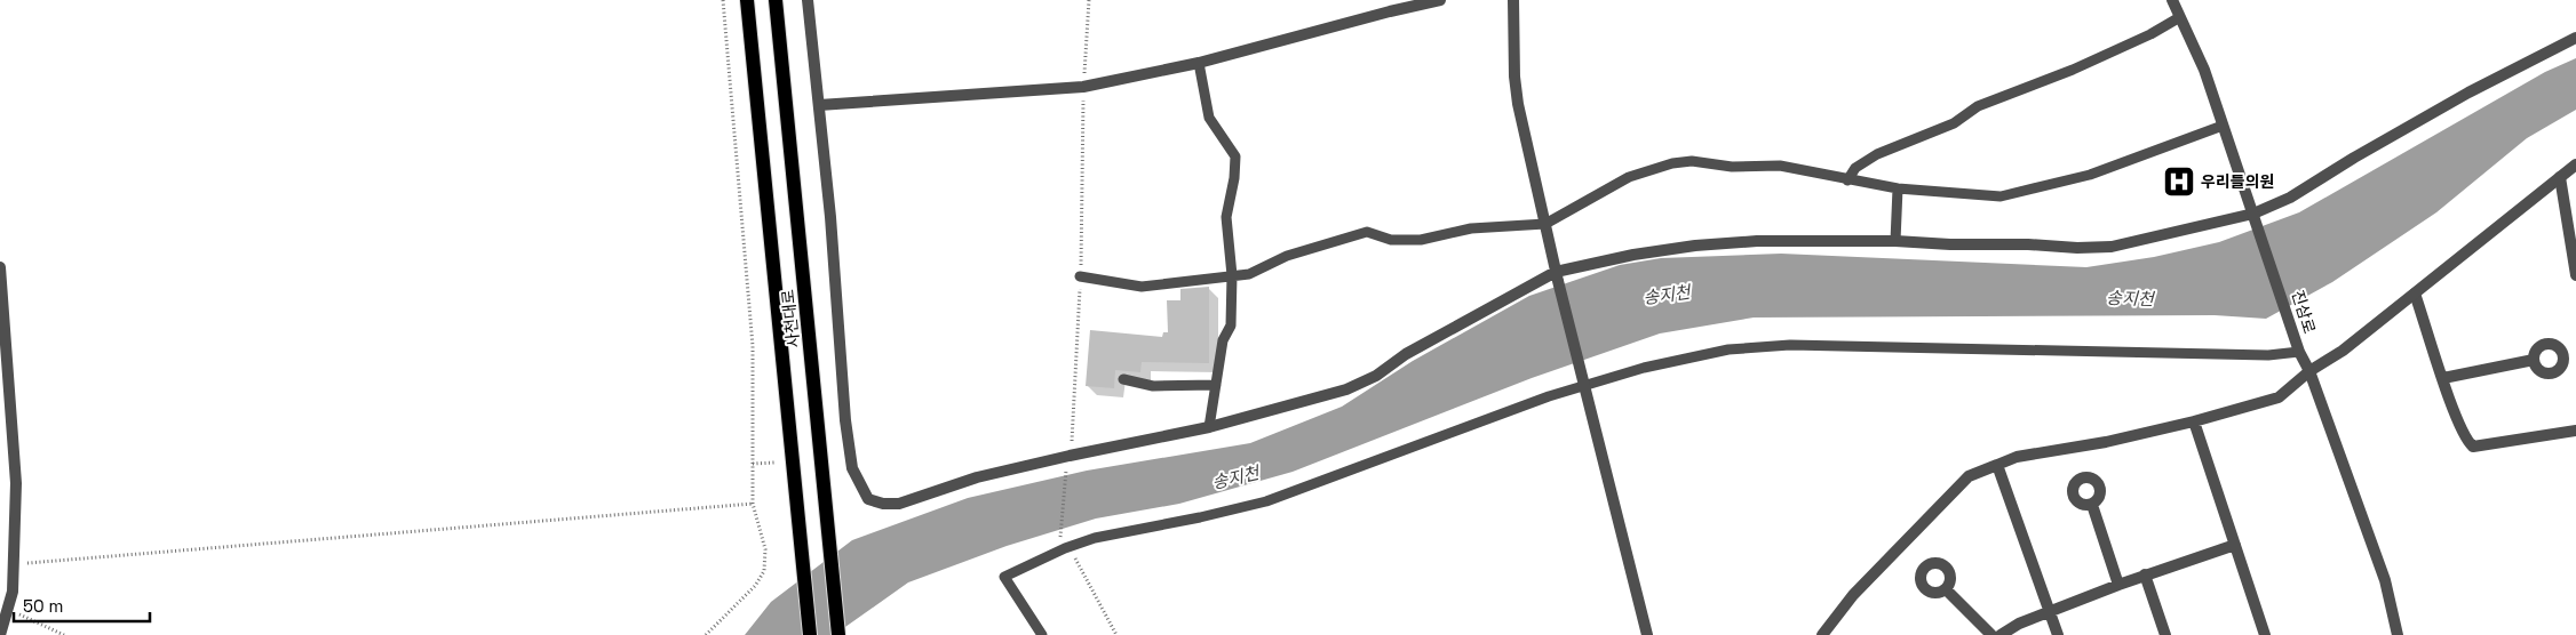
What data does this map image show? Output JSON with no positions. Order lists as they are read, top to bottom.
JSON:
{
  "streets": {
    "main road": ["사천대로"],
    "street": ["진삼로"]
  },
  "water": ["송지천"],
  "places": {
    "hospital": ["우리들의원"]
  },
  "scale_bar": "50 m"
}
